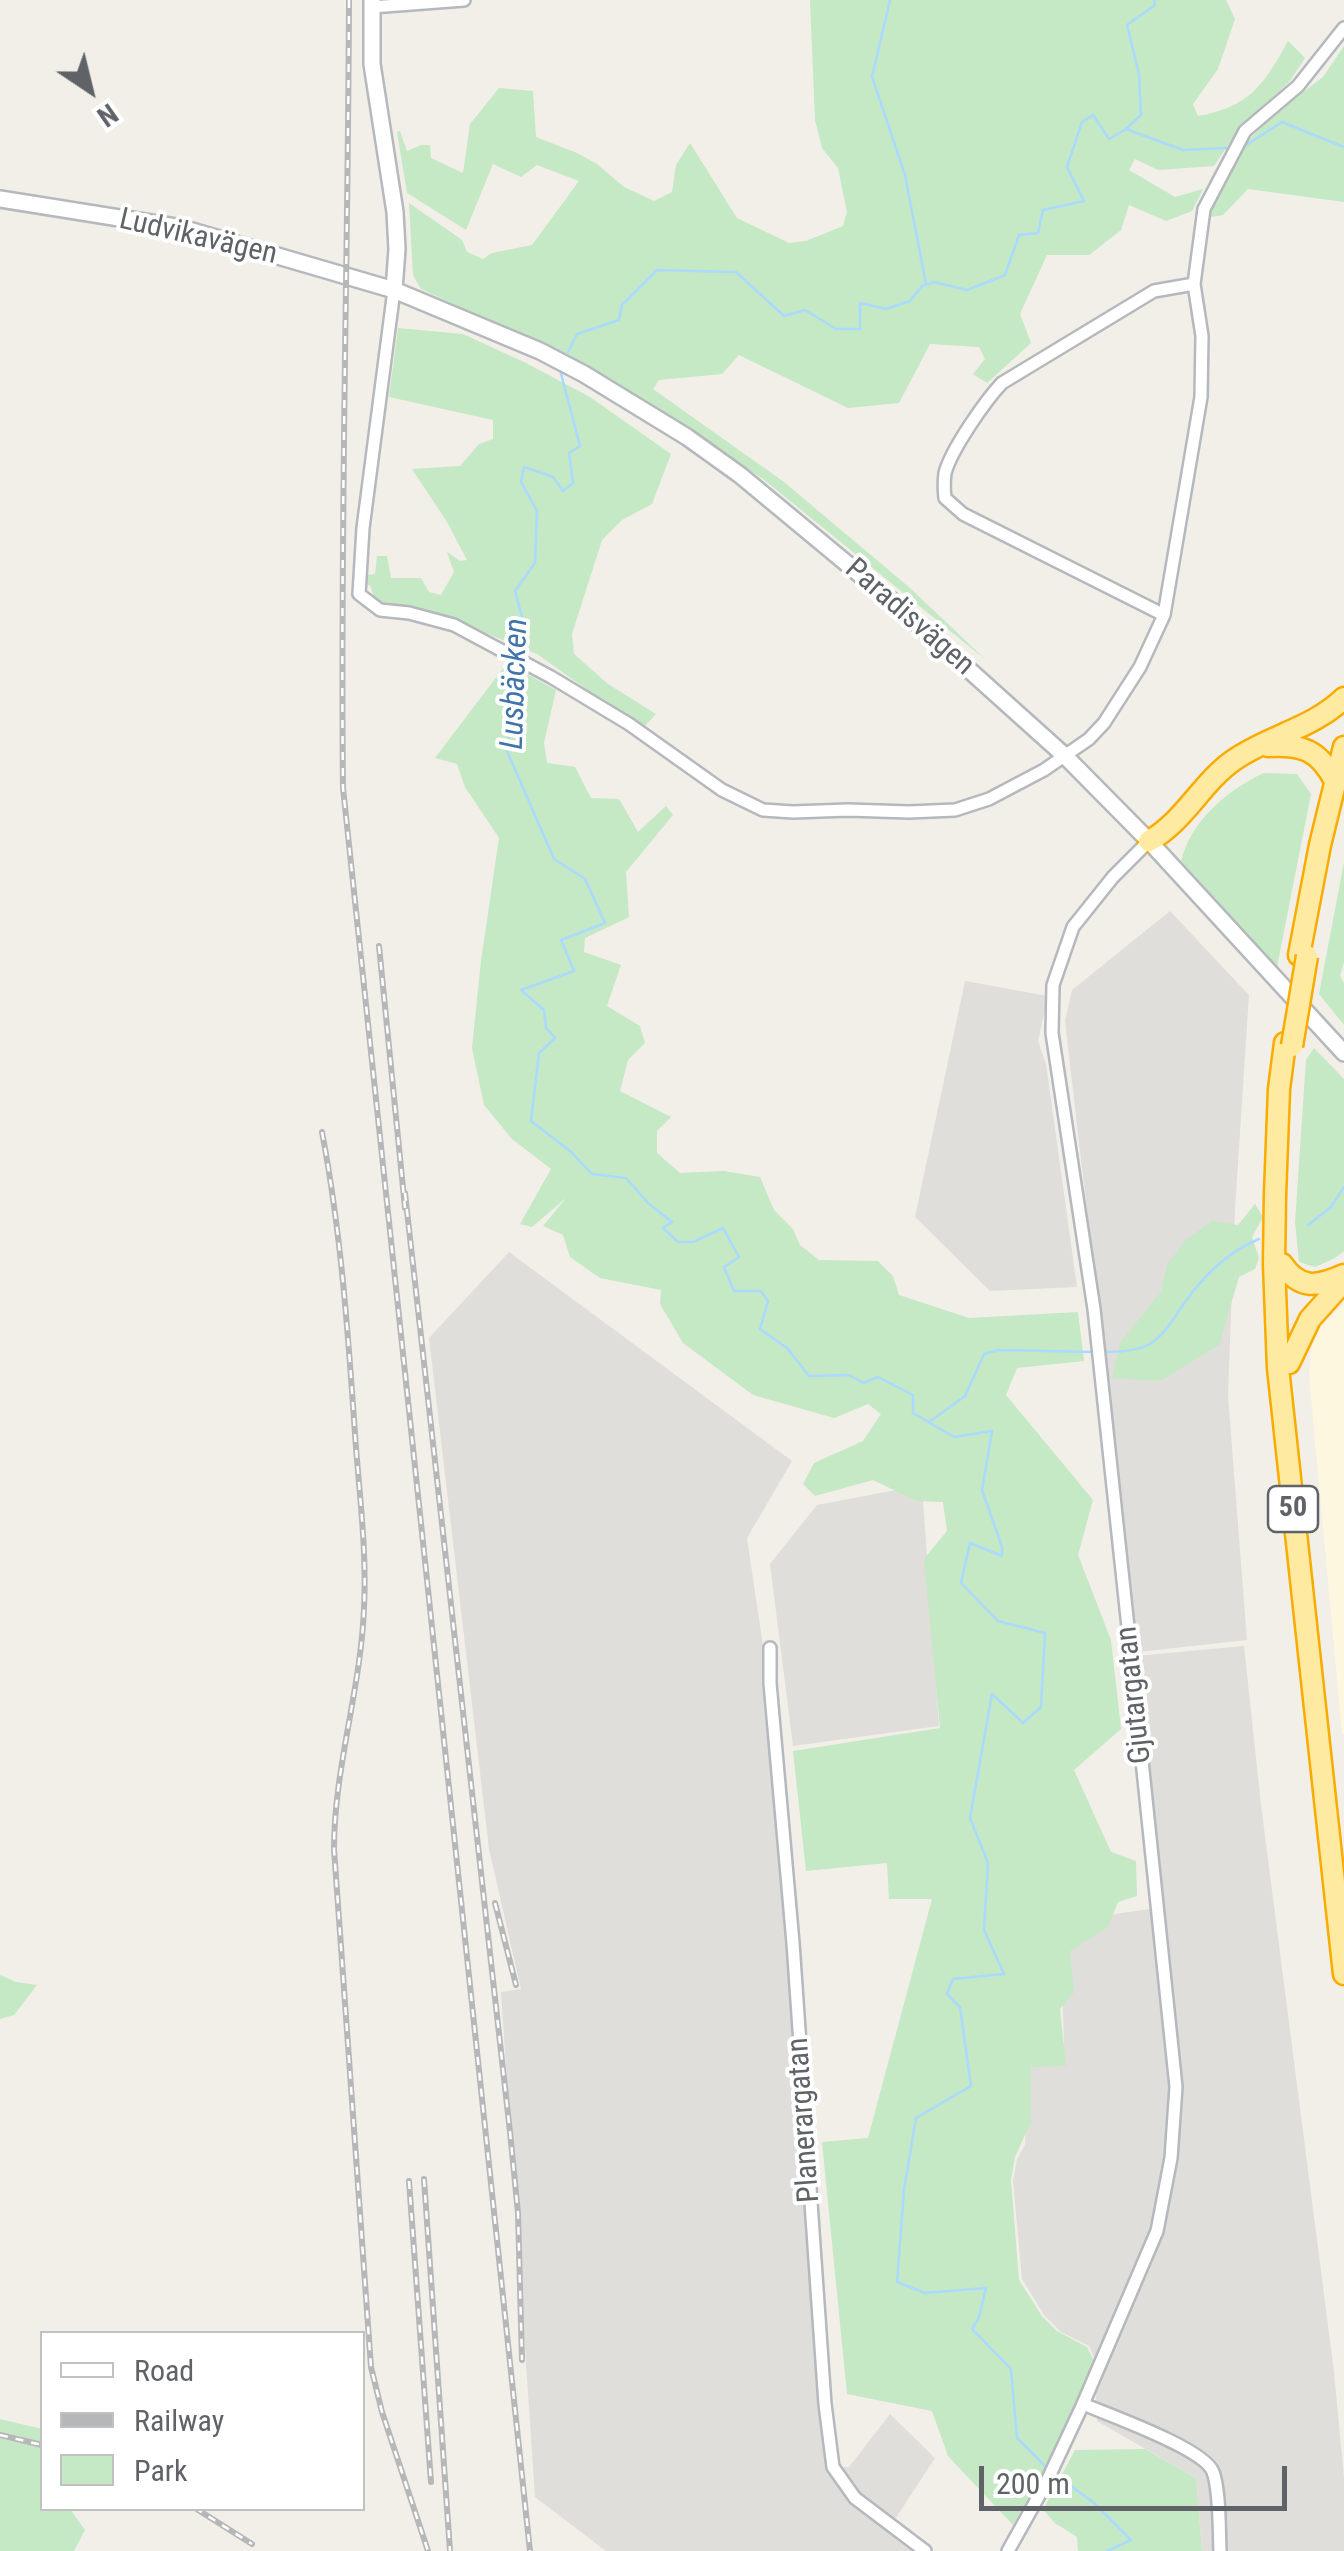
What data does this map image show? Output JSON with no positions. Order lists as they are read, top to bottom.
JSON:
{
  "streets": {
    "highway": ["50"],
    "street": [
      "Ludvikavägen",
      "Paradisvägen",
      "Gjutargatan",
      "Planerargatan"
    ]
  },
  "crossings": [
    ["Ludvikavägen", "Paradisvägen"],
    ["Paradisvägen", "Gjutargatan"]
  ],
  "water": ["Lusbäcken"],
  "legend": ["Road", "Railway", "Park"],
  "scale_bar": "200 m",
  "north": "bottom right"
}
